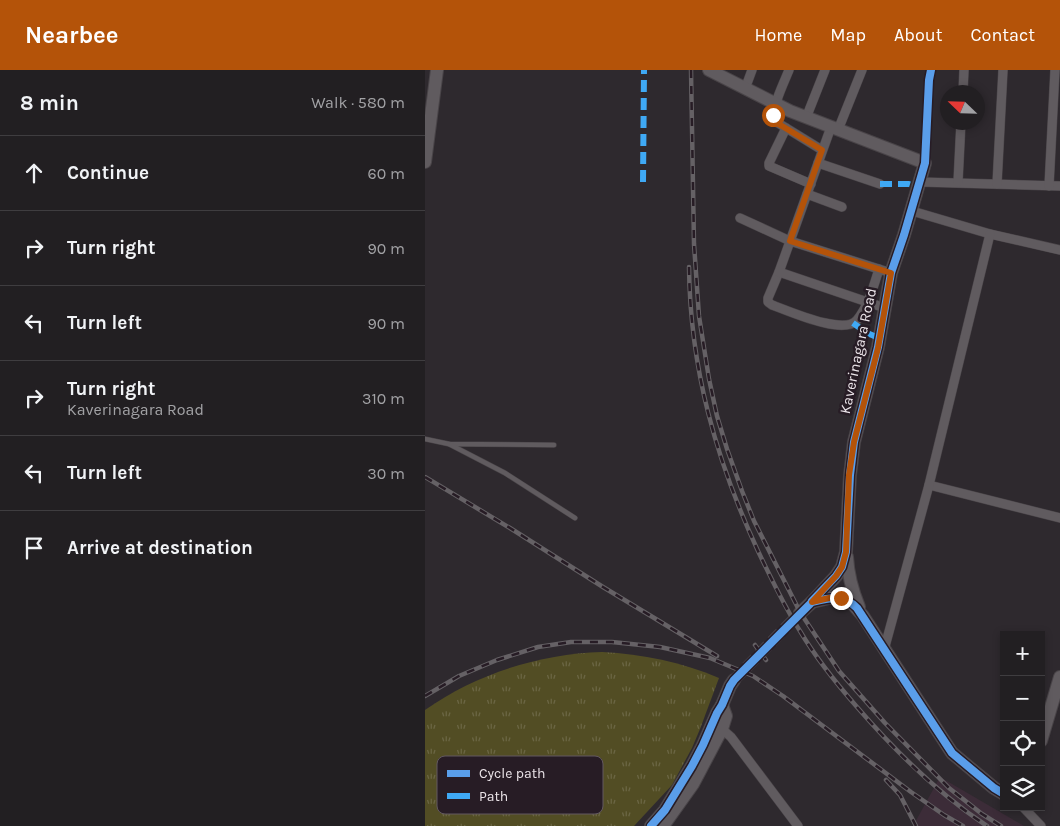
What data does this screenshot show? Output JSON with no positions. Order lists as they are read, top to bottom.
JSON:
{
  "streets": {
    "street": ["Kaverinagara Road"]
  },
  "legend": ["Cycle path", "Path"],
  "north": "top left",
  "page": {
    "header": "Nearbee",
    "nav": [
      "Home",
      "Map",
      "About",
      "Contact"
    ],
    "heading": ["8 min", "Walk · 580 m"],
    "list": [
      ["Continue", "60 m"],
      ["Turn right", "90 m"],
      ["Turn left", "90 m"],
      ["Turn right", "Kaverinagara Road", "310 m"],
      ["Turn left", "30 m"],
      "Arrive at destination"
    ],
    "map_buttons": ["+", "−"]
  }
}
